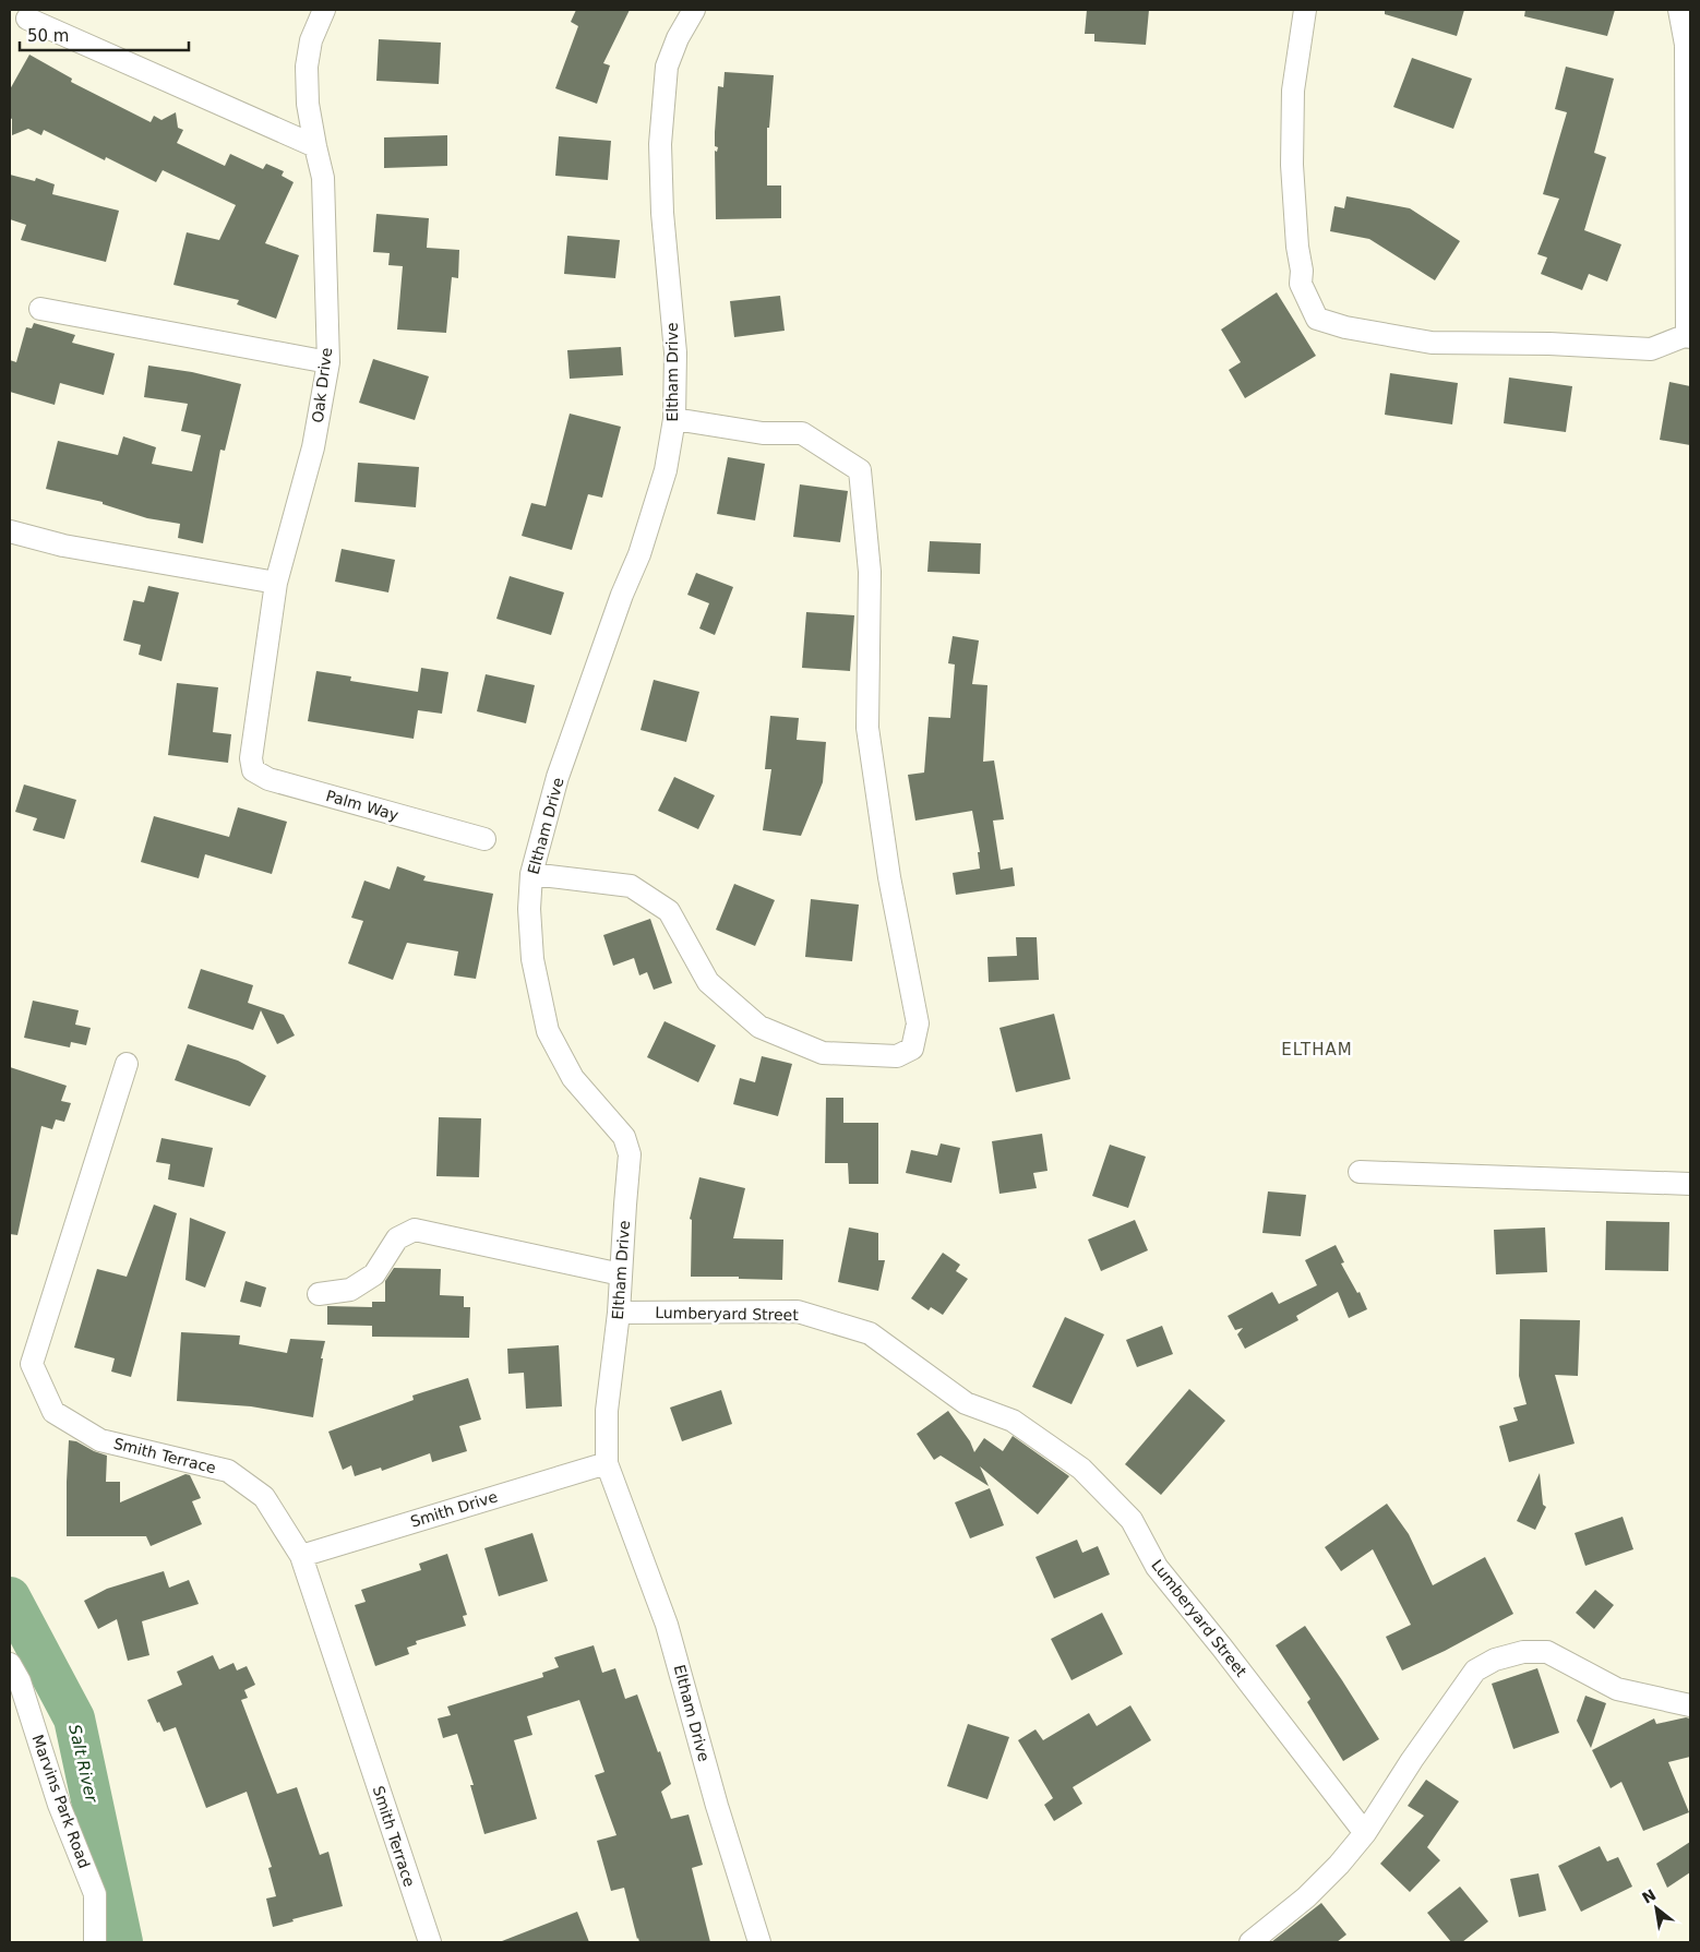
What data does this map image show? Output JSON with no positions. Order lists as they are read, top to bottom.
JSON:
{
  "streets": {
    "street": [
      "Eltham Drive",
      "Oak Drive",
      "Palm Way",
      "Lumberyard Street",
      "Smith Terrace",
      "Smith Drive",
      "Marvins Park Road"
    ]
  },
  "crossings": [
    ["Eltham Drive", "Lumberyard Street"],
    ["Eltham Drive", "Smith Drive"],
    ["Oak Drive", "Palm Way"],
    ["Smith Terrace", "Smith Drive"]
  ],
  "districts": ["ELTHAM"],
  "water": ["Salt River"],
  "scale_bar": "50 m",
  "north": "top left"
}
